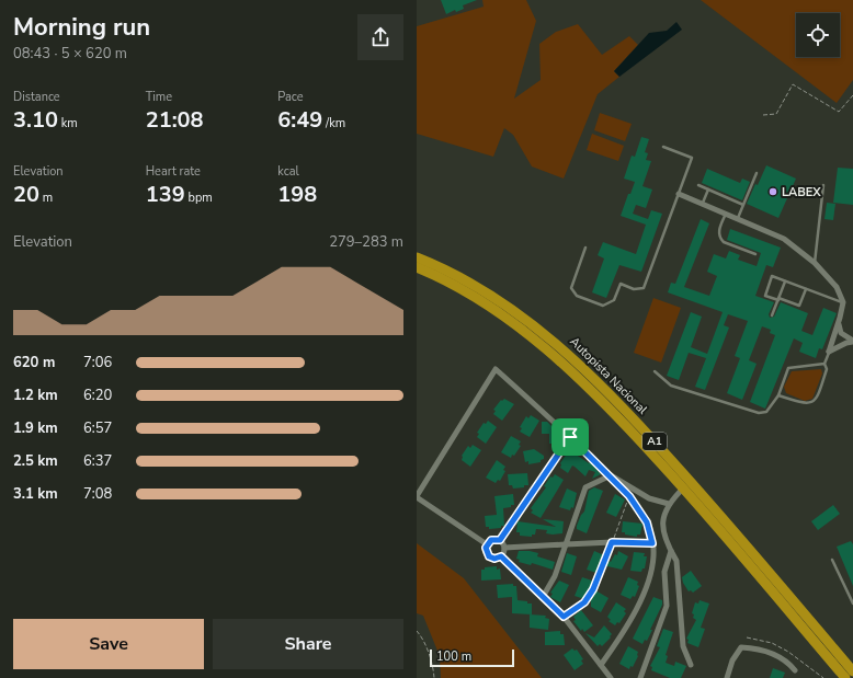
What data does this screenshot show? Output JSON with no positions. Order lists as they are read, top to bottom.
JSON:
{
  "streets": {
    "highway": ["Autopista Nacional", "A1"]
  },
  "places": ["LABEX"],
  "scale_bar": "100 m",
  "page": {
    "heading": ["Morning run", "08:43 · 5 × 620 m"],
    "stats": [
      ["Distance", "3.10 km"],
      ["Time", "21:08"],
      ["Pace", "6:49 /km"],
      ["Elevation", "20 m"],
      ["Heart rate", "139 bpm"],
      ["kcal", "198"]
    ],
    "chart": ["Elevation", "279–283 m"],
    "list": [
      {
        "name": "620 m",
        "note": "7:06"
      },
      {
        "name": "1.2 km",
        "note": "6:20"
      },
      {
        "name": "1.9 km",
        "note": "6:57"
      },
      {
        "name": "2.5 km",
        "note": "6:37"
      },
      {
        "name": "3.1 km",
        "note": "7:08"
      }
    ],
    "buttons": ["Save", "Share"],
    "scale": "100 m"
  }
}
